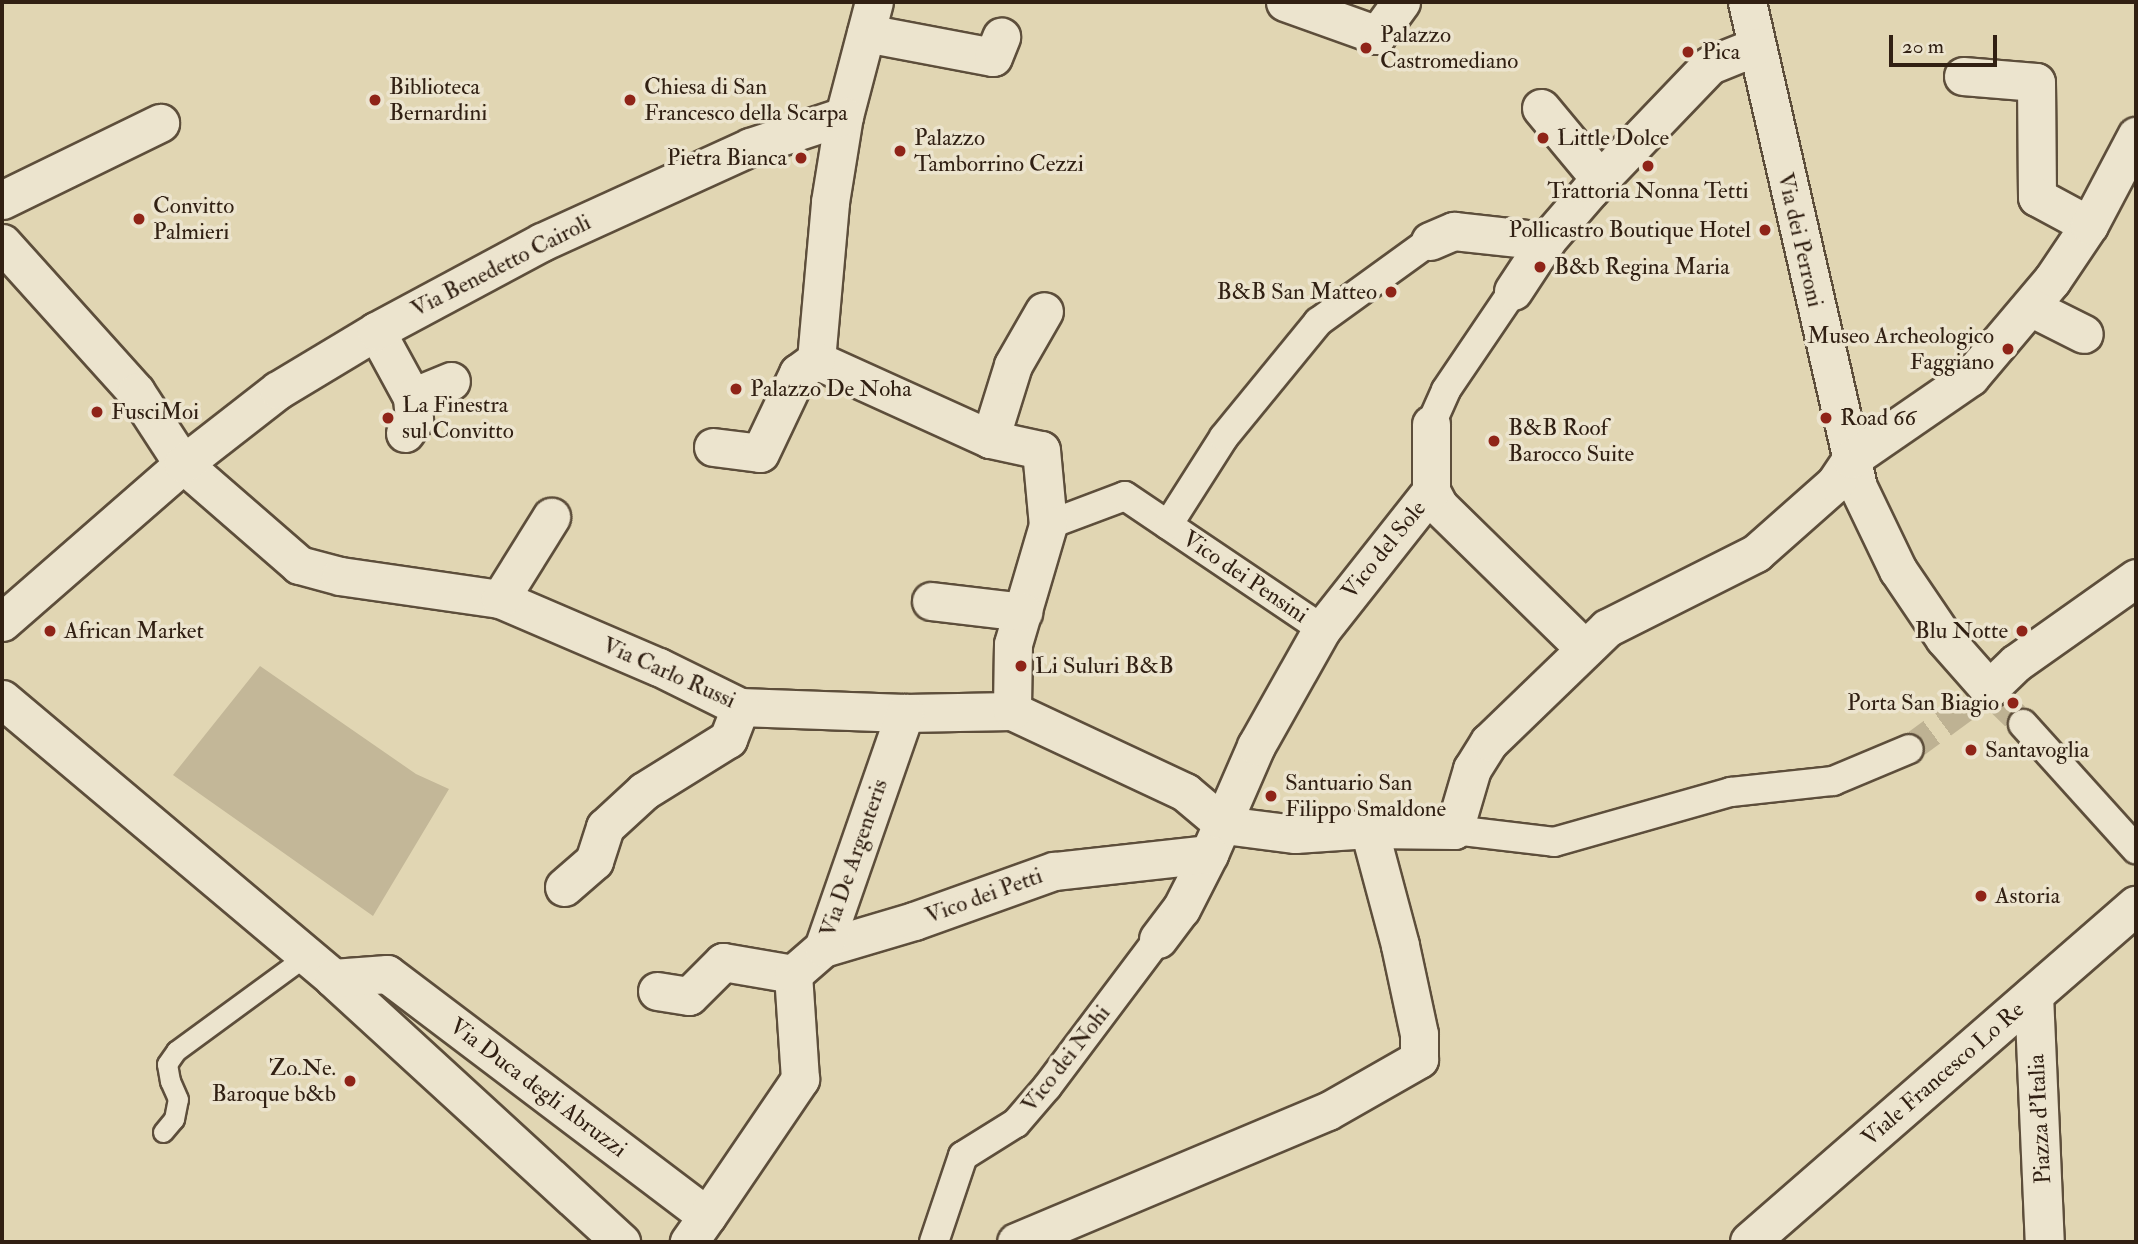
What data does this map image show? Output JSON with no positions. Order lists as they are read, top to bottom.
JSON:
{
  "streets": {
    "street": [
      "Via dei Perroni",
      "Via Benedetto Cairoli",
      "Vico del Sole",
      "Vico dei Pensini",
      "Via Carlo Russi",
      "Via De Argenteris",
      "Vico dei Petti",
      "Vico dei Nohi",
      "Viale Francesco Lo Re",
      "Via Duca degli Abruzzi",
      "Piazza d'Italia"
    ]
  },
  "crossings": [
    ["Via Benedetto Cairoli", "Via Carlo Russi"],
    ["Vico del Sole", "Vico dei Pensini"],
    ["Vico del Sole", "Via Carlo Russi"],
    ["Vico del Sole", "Vico dei Petti"],
    ["Vico del Sole", "Vico dei Nohi"],
    ["Via Carlo Russi", "Via De Argenteris"],
    ["Via Carlo Russi", "Vico dei Petti"],
    ["Via De Argenteris", "Vico dei Petti"],
    ["Viale Francesco Lo Re", "Piazza d'Italia"]
  ],
  "places": [
    "Palazzo Castromediano",
    "Pica",
    "Biblioteca Bernardini",
    "Chiesa di San Francesco della Scarpa",
    "Little Dolce",
    "Palazzo Tamborrino Cezzi",
    "Pietra Bianca",
    "Trattoria Nonna Tetti",
    "Convitto Palmieri",
    "Pollicastro Boutique Hotel",
    "B&b Regina Maria",
    "B&B San Matteo",
    "Museo Archeologico Faggiano",
    "Palazzo De Noha",
    "FusciMoi",
    "La Finestra sul Convitto",
    "Road 66",
    "B&B Roof Barocco Suite",
    "African Market",
    "Blu Notte",
    "Li Suluri B&B",
    "Porta San Biagio",
    "Santavoglia",
    "Santuario San Filippo Smaldone",
    "Astoria",
    "Zo.Ne. Baroque b&b"
  ],
  "scale_bar": "20 m"
}
